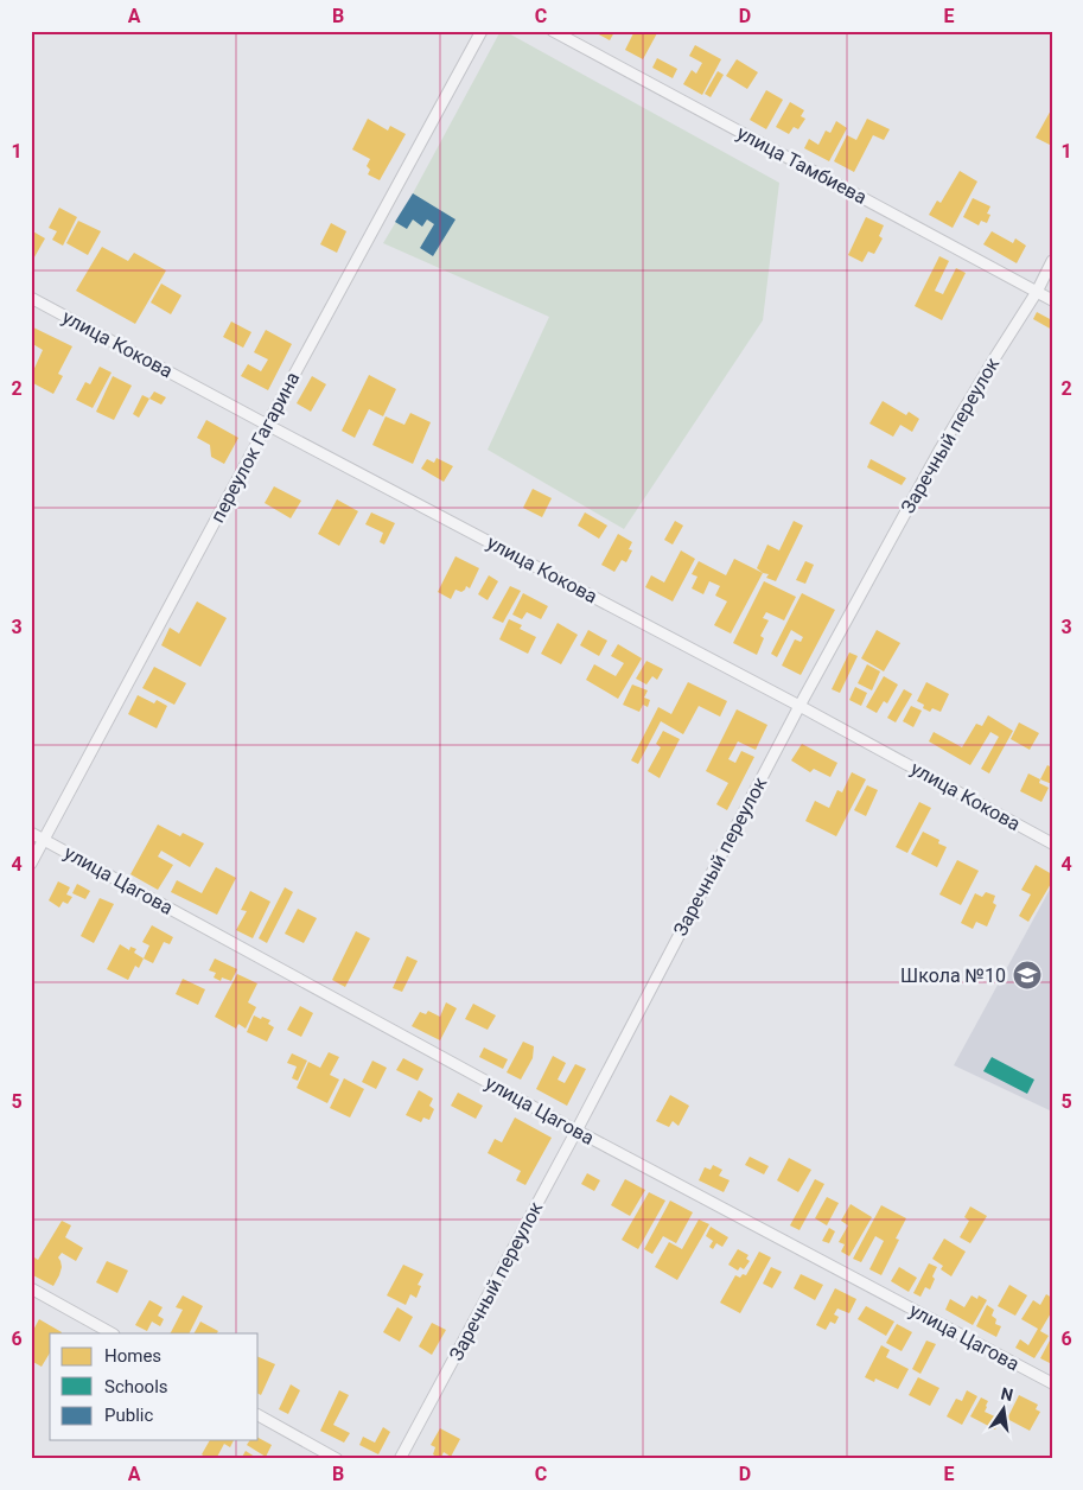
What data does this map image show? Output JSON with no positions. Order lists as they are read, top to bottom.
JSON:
{
  "streets": {
    "street": [
      "улица Тамбиева",
      "улица Кокова",
      "Заречный переулок",
      "переулок Гагарина",
      "улица Цагова"
    ]
  },
  "crossings": [
    ["улица Тамбиева", "Заречный переулок"],
    ["улица Кокова", "Заречный переулок"],
    ["улица Кокова", "переулок Гагарина"],
    ["Заречный переулок", "улица Цагова"],
    ["переулок Гагарина", "улица Цагова"]
  ],
  "places": {
    "school or university": ["Школа №10"]
  },
  "legend": ["Homes", "Schools", "Public"],
  "north": "top",
  "grid": {
    "columns": [
      "A",
      "B",
      "C",
      "D",
      "E"
    ],
    "rows": [
      "1",
      "2",
      "3",
      "4",
      "5",
      "6"
    ]
  }
}
